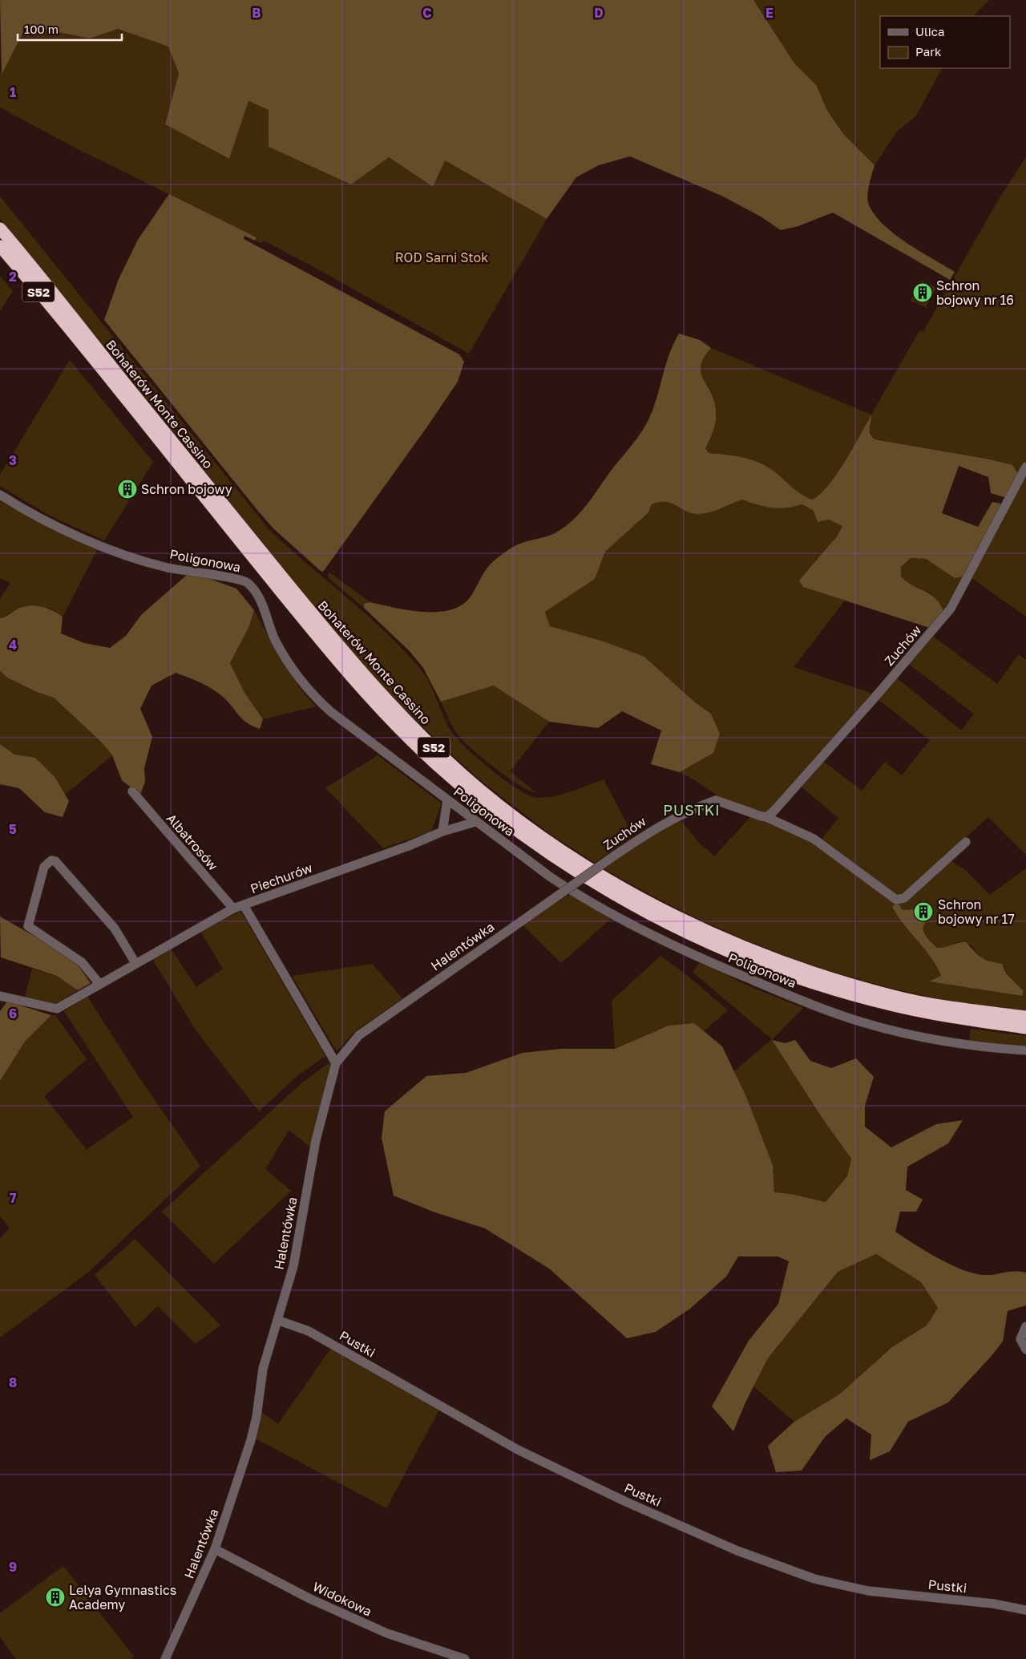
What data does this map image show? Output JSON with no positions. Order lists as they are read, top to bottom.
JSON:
{
  "streets": {
    "highway": ["S52", "Bohaterów Monte Cassino"],
    "street": [
      "Poligonowa",
      "Zuchów",
      "Albatrosów",
      "Piechurów",
      "Halentówka",
      "Pustki",
      "Widokowa"
    ]
  },
  "crossings": [
    ["Poligonowa", "Piechurów"],
    ["Zuchów", "Halentówka"],
    ["Albatrosów", "Piechurów"],
    ["Halentówka", "Pustki"],
    ["Halentówka", "Widokowa"]
  ],
  "districts": ["PUSTKI"],
  "parks": ["ROD Sarni Stok"],
  "places": {
    "building": [
      "Schron bojowy nr 16",
      "Schron bojowy",
      "Schron bojowy nr 17",
      "Lelya Gymnastics Academy"
    ]
  },
  "legend": ["Ulica", "Park"],
  "scale_bar": "100 m",
  "grid": {
    "columns": [
      "B",
      "C",
      "D",
      "E"
    ],
    "rows": [
      "1",
      "2",
      "3",
      "4",
      "5",
      "6",
      "7",
      "8",
      "9"
    ]
  }
}
